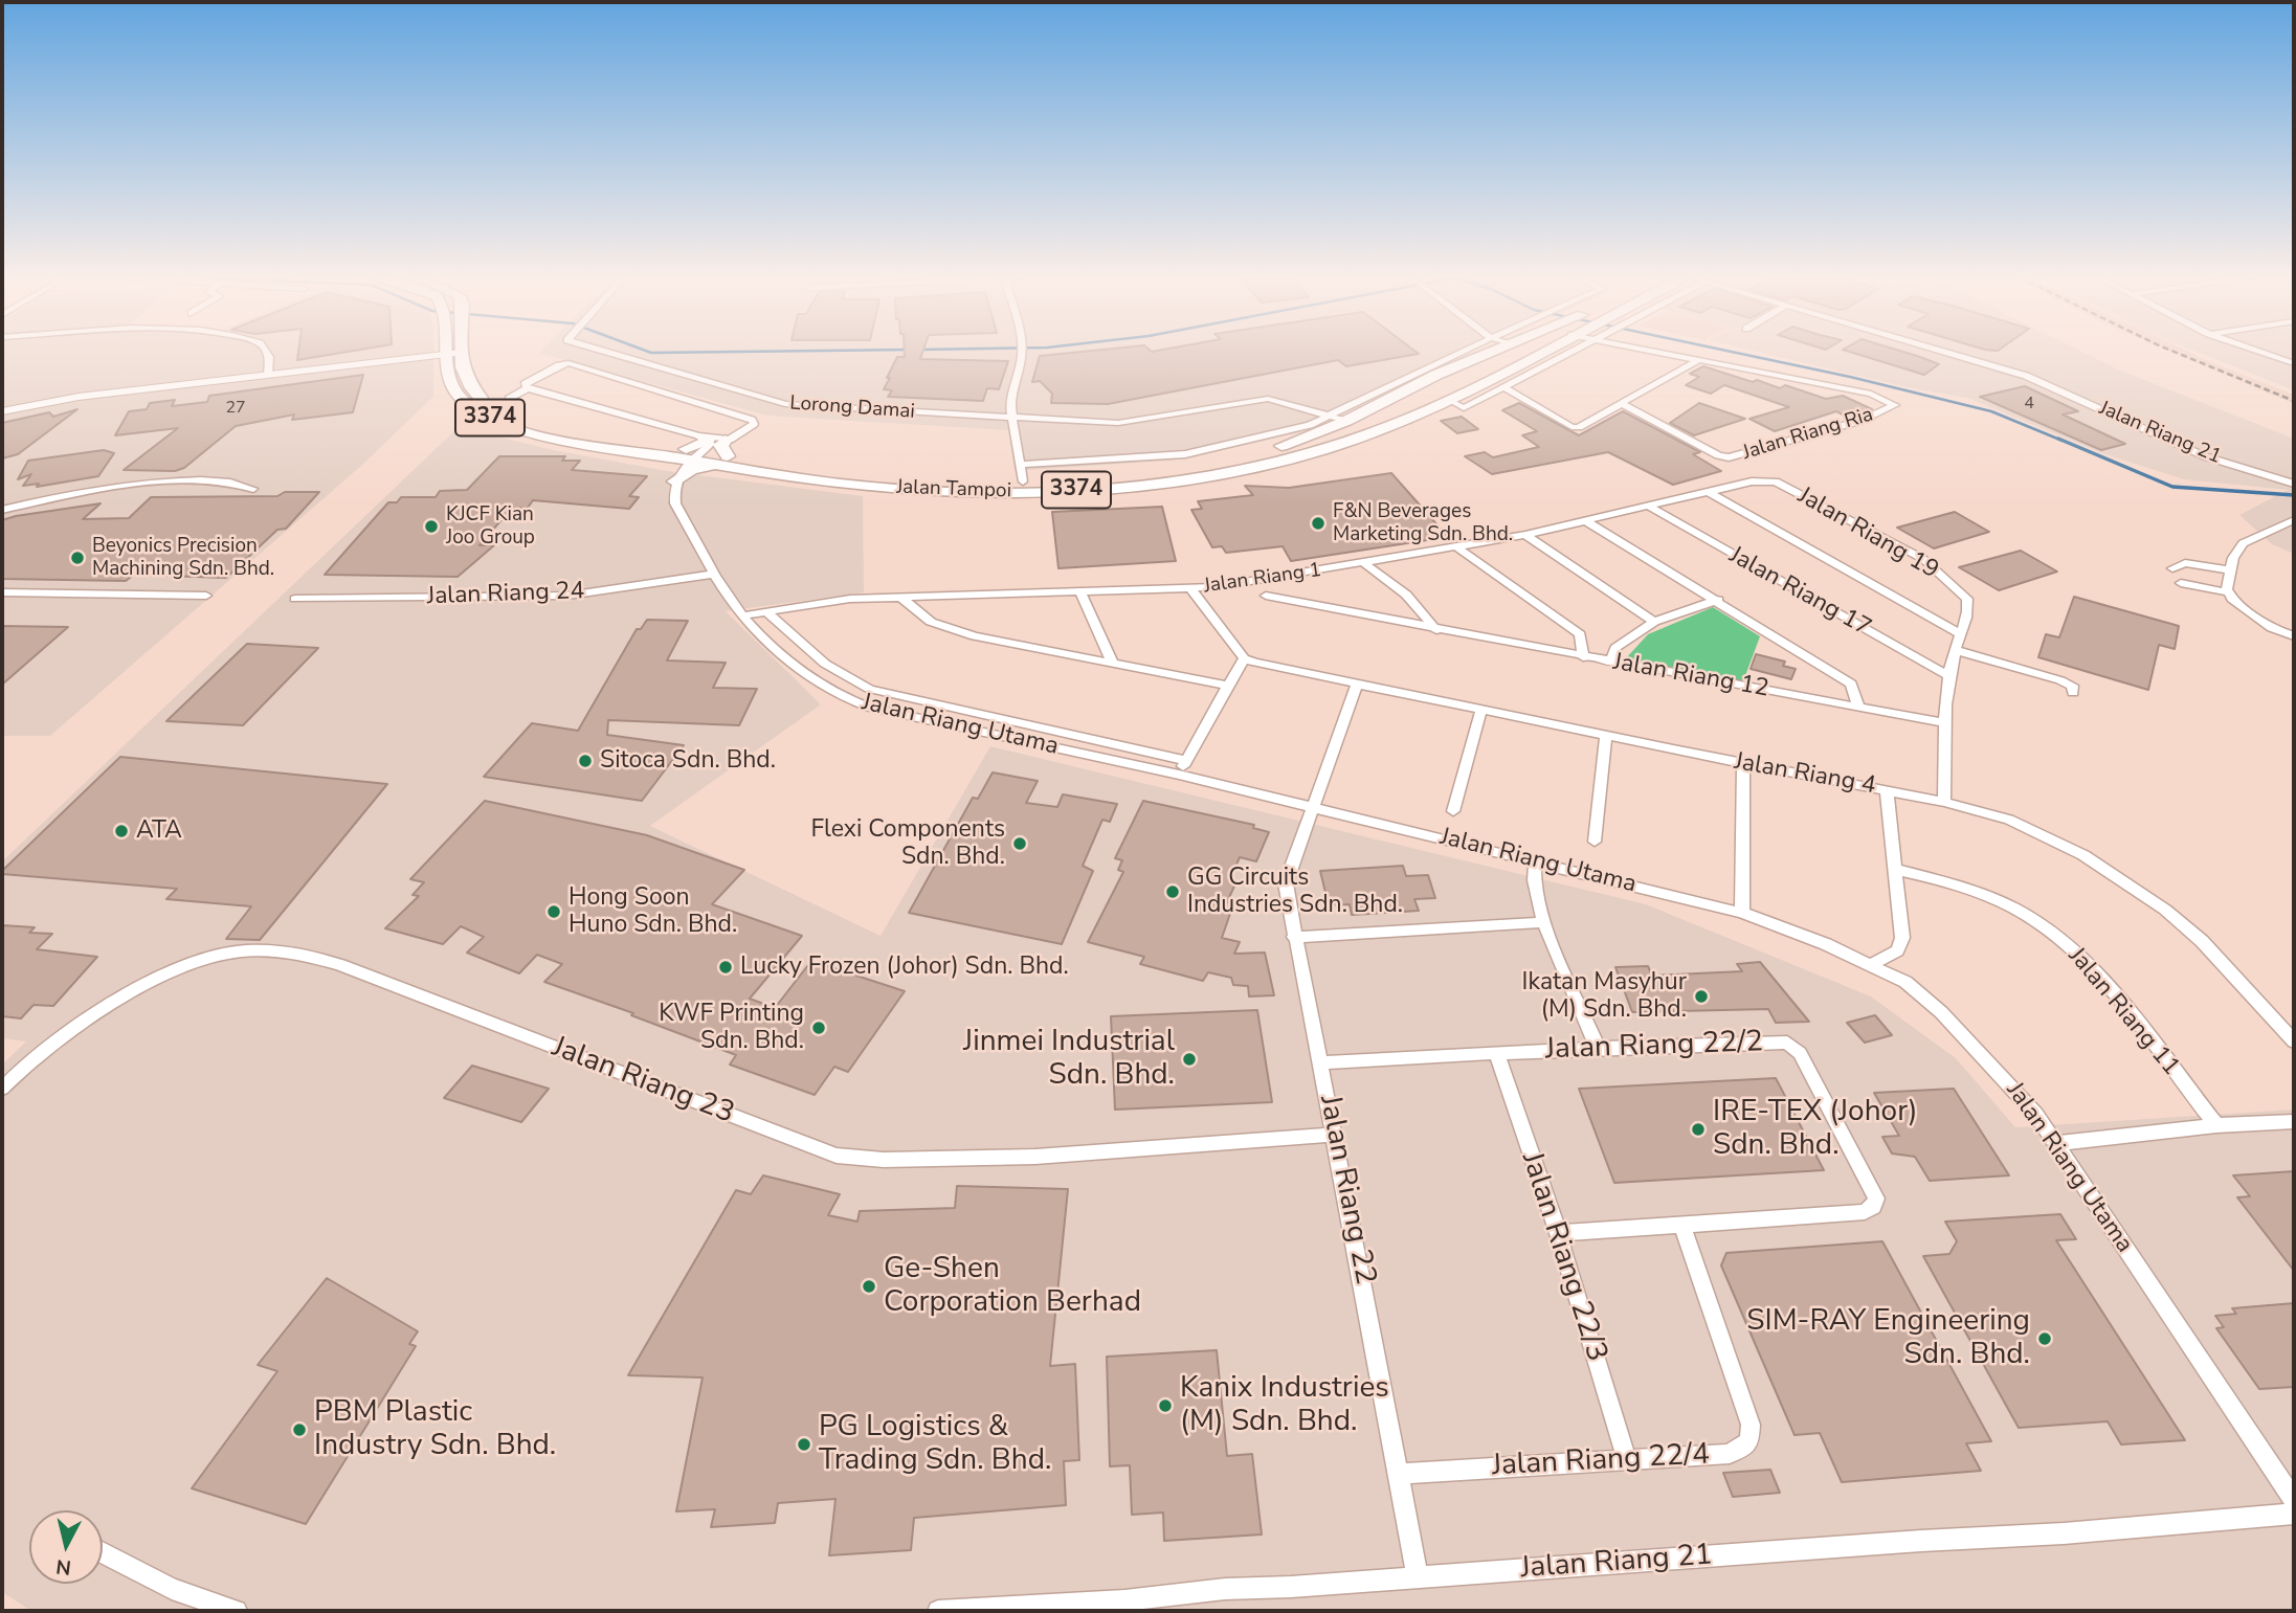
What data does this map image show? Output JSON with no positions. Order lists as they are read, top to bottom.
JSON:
{
  "streets": {
    "main road": ["3374", "Jalan Tampoi"],
    "street": [
      "Lorong Damai",
      "Jalan Riang 21",
      "Jalan Riang Ria",
      "Jalan Riang 19",
      "Jalan Riang 1",
      "Jalan Riang 17",
      "Jalan Riang 24",
      "Jalan Riang 12",
      "Jalan Riang Utama",
      "Jalan Riang 4",
      "Jalan Riang 11",
      "Jalan Riang 22/2",
      "Jalan Riang 23",
      "Jalan Riang 22",
      "Jalan Riang 22/3",
      "Jalan Riang 22/4"
    ]
  },
  "crossings": [
    ["Jalan Riang 21", "Jalan Riang 22"],
    ["Jalan Riang 19", "Jalan Riang 1"],
    ["Jalan Riang 19", "Jalan Riang 17"],
    ["Jalan Riang 19", "Jalan Riang 12"],
    ["Jalan Riang 19", "Jalan Riang 4"],
    ["Jalan Riang 1", "Jalan Riang 17"],
    ["Jalan Riang 1", "Jalan Riang Utama"],
    ["Jalan Riang 24", "Jalan Riang Utama"],
    ["Jalan Riang Utama", "Jalan Riang 22"],
    ["Jalan Riang 4", "Jalan Riang 22"],
    ["Jalan Riang 22/2", "Jalan Riang 22"],
    ["Jalan Riang 22/2", "Jalan Riang 22/3"],
    ["Jalan Riang 22/2", "Jalan Riang 22/4"],
    ["Jalan Riang 23", "Jalan Riang 22"],
    ["Jalan Riang 22", "Jalan Riang 22/4"],
    ["Jalan Riang 22/3", "Jalan Riang 22/4"]
  ],
  "places": [
    "F&N Beverages Marketing Sdn. Bhd.",
    "KJCF Kian Joo Group",
    "Beyonics Precision Machining Sdn. Bhd.",
    "Sitoca Sdn. Bhd.",
    "ATA",
    "Flexi Components Sdn. Bhd.",
    "GG Circuits Industries Sdn. Bhd.",
    "Hong Soon Huno Sdn. Bhd.",
    "Lucky Frozen (Johor) Sdn. Bhd.",
    "Ikatan Masyhur (M) Sdn. Bhd.",
    "KWF Printing Sdn. Bhd.",
    "Jinmei Industrial Sdn. Bhd.",
    "IRE-TEX (Johor) Sdn. Bhd.",
    "Ge-Shen Corporation Berhad",
    "SIM-RAY Engineering Sdn. Bhd.",
    "Kanix Industries (M) Sdn. Bhd.",
    "PBM Plastic Industry Sdn. Bhd.",
    "PG Logistics & Trading Sdn. Bhd."
  ],
  "house_numbers": ["4", "27"],
  "north": "bottom"
}
